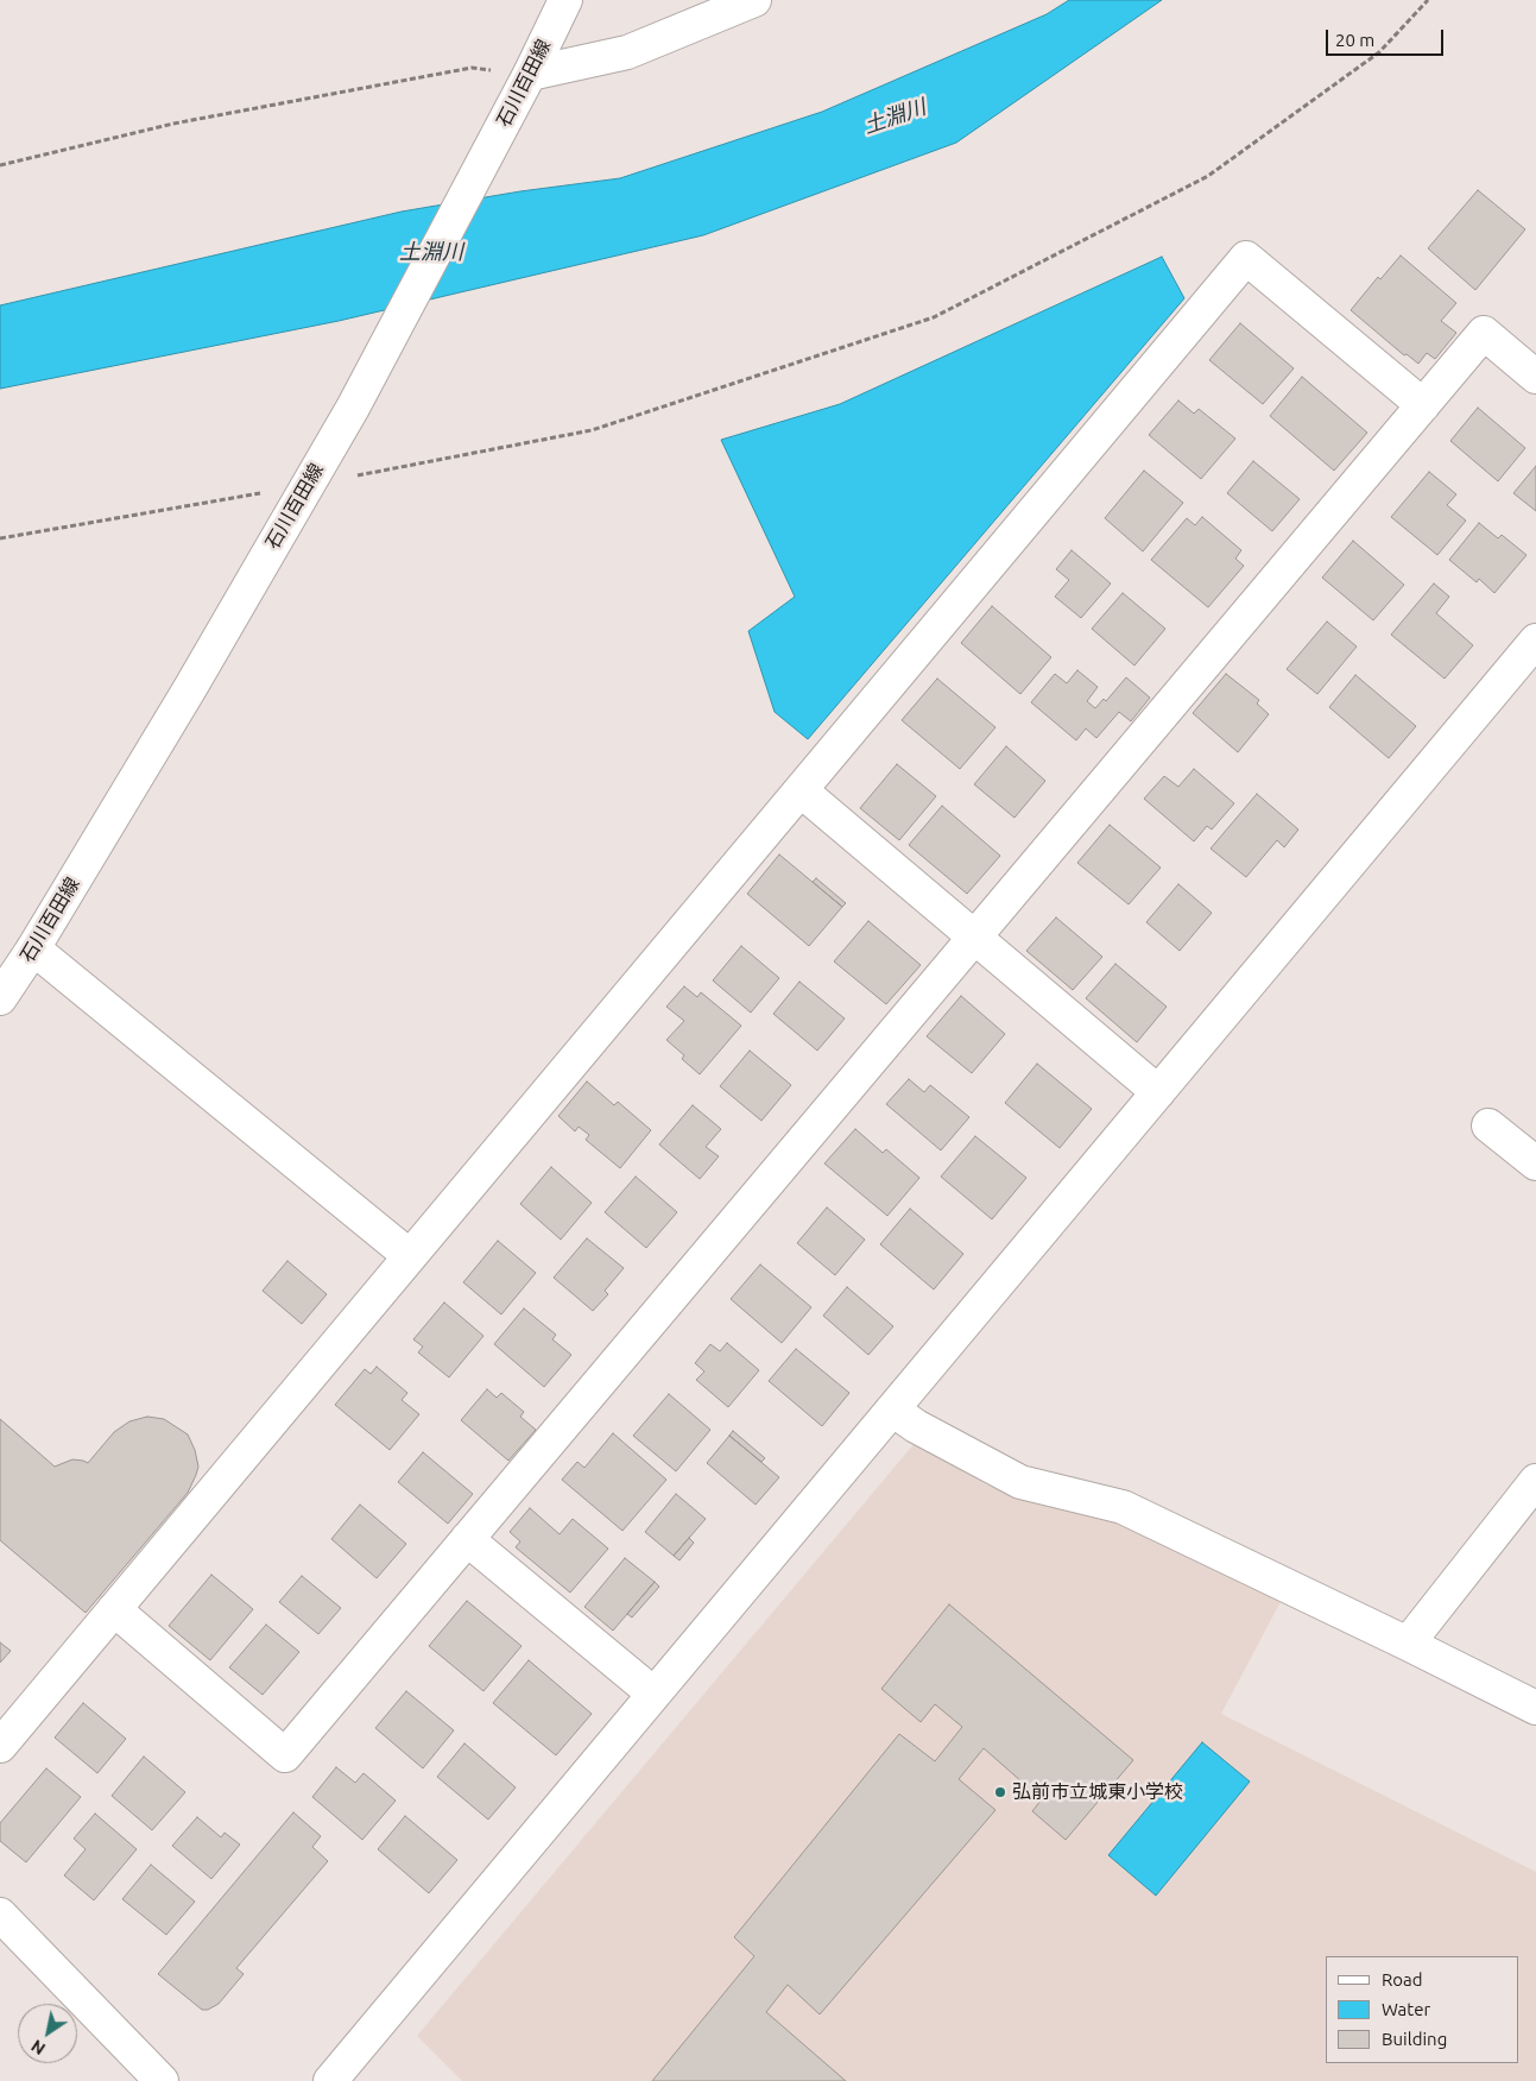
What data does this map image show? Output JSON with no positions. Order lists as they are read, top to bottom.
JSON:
{
  "streets": {
    "street": ["石川百田線"]
  },
  "water": ["土淵川"],
  "places": ["弘前市立城東小学校"],
  "legend": ["Road", "Water", "Building"],
  "scale_bar": "20 m",
  "north": "bottom left"
}
